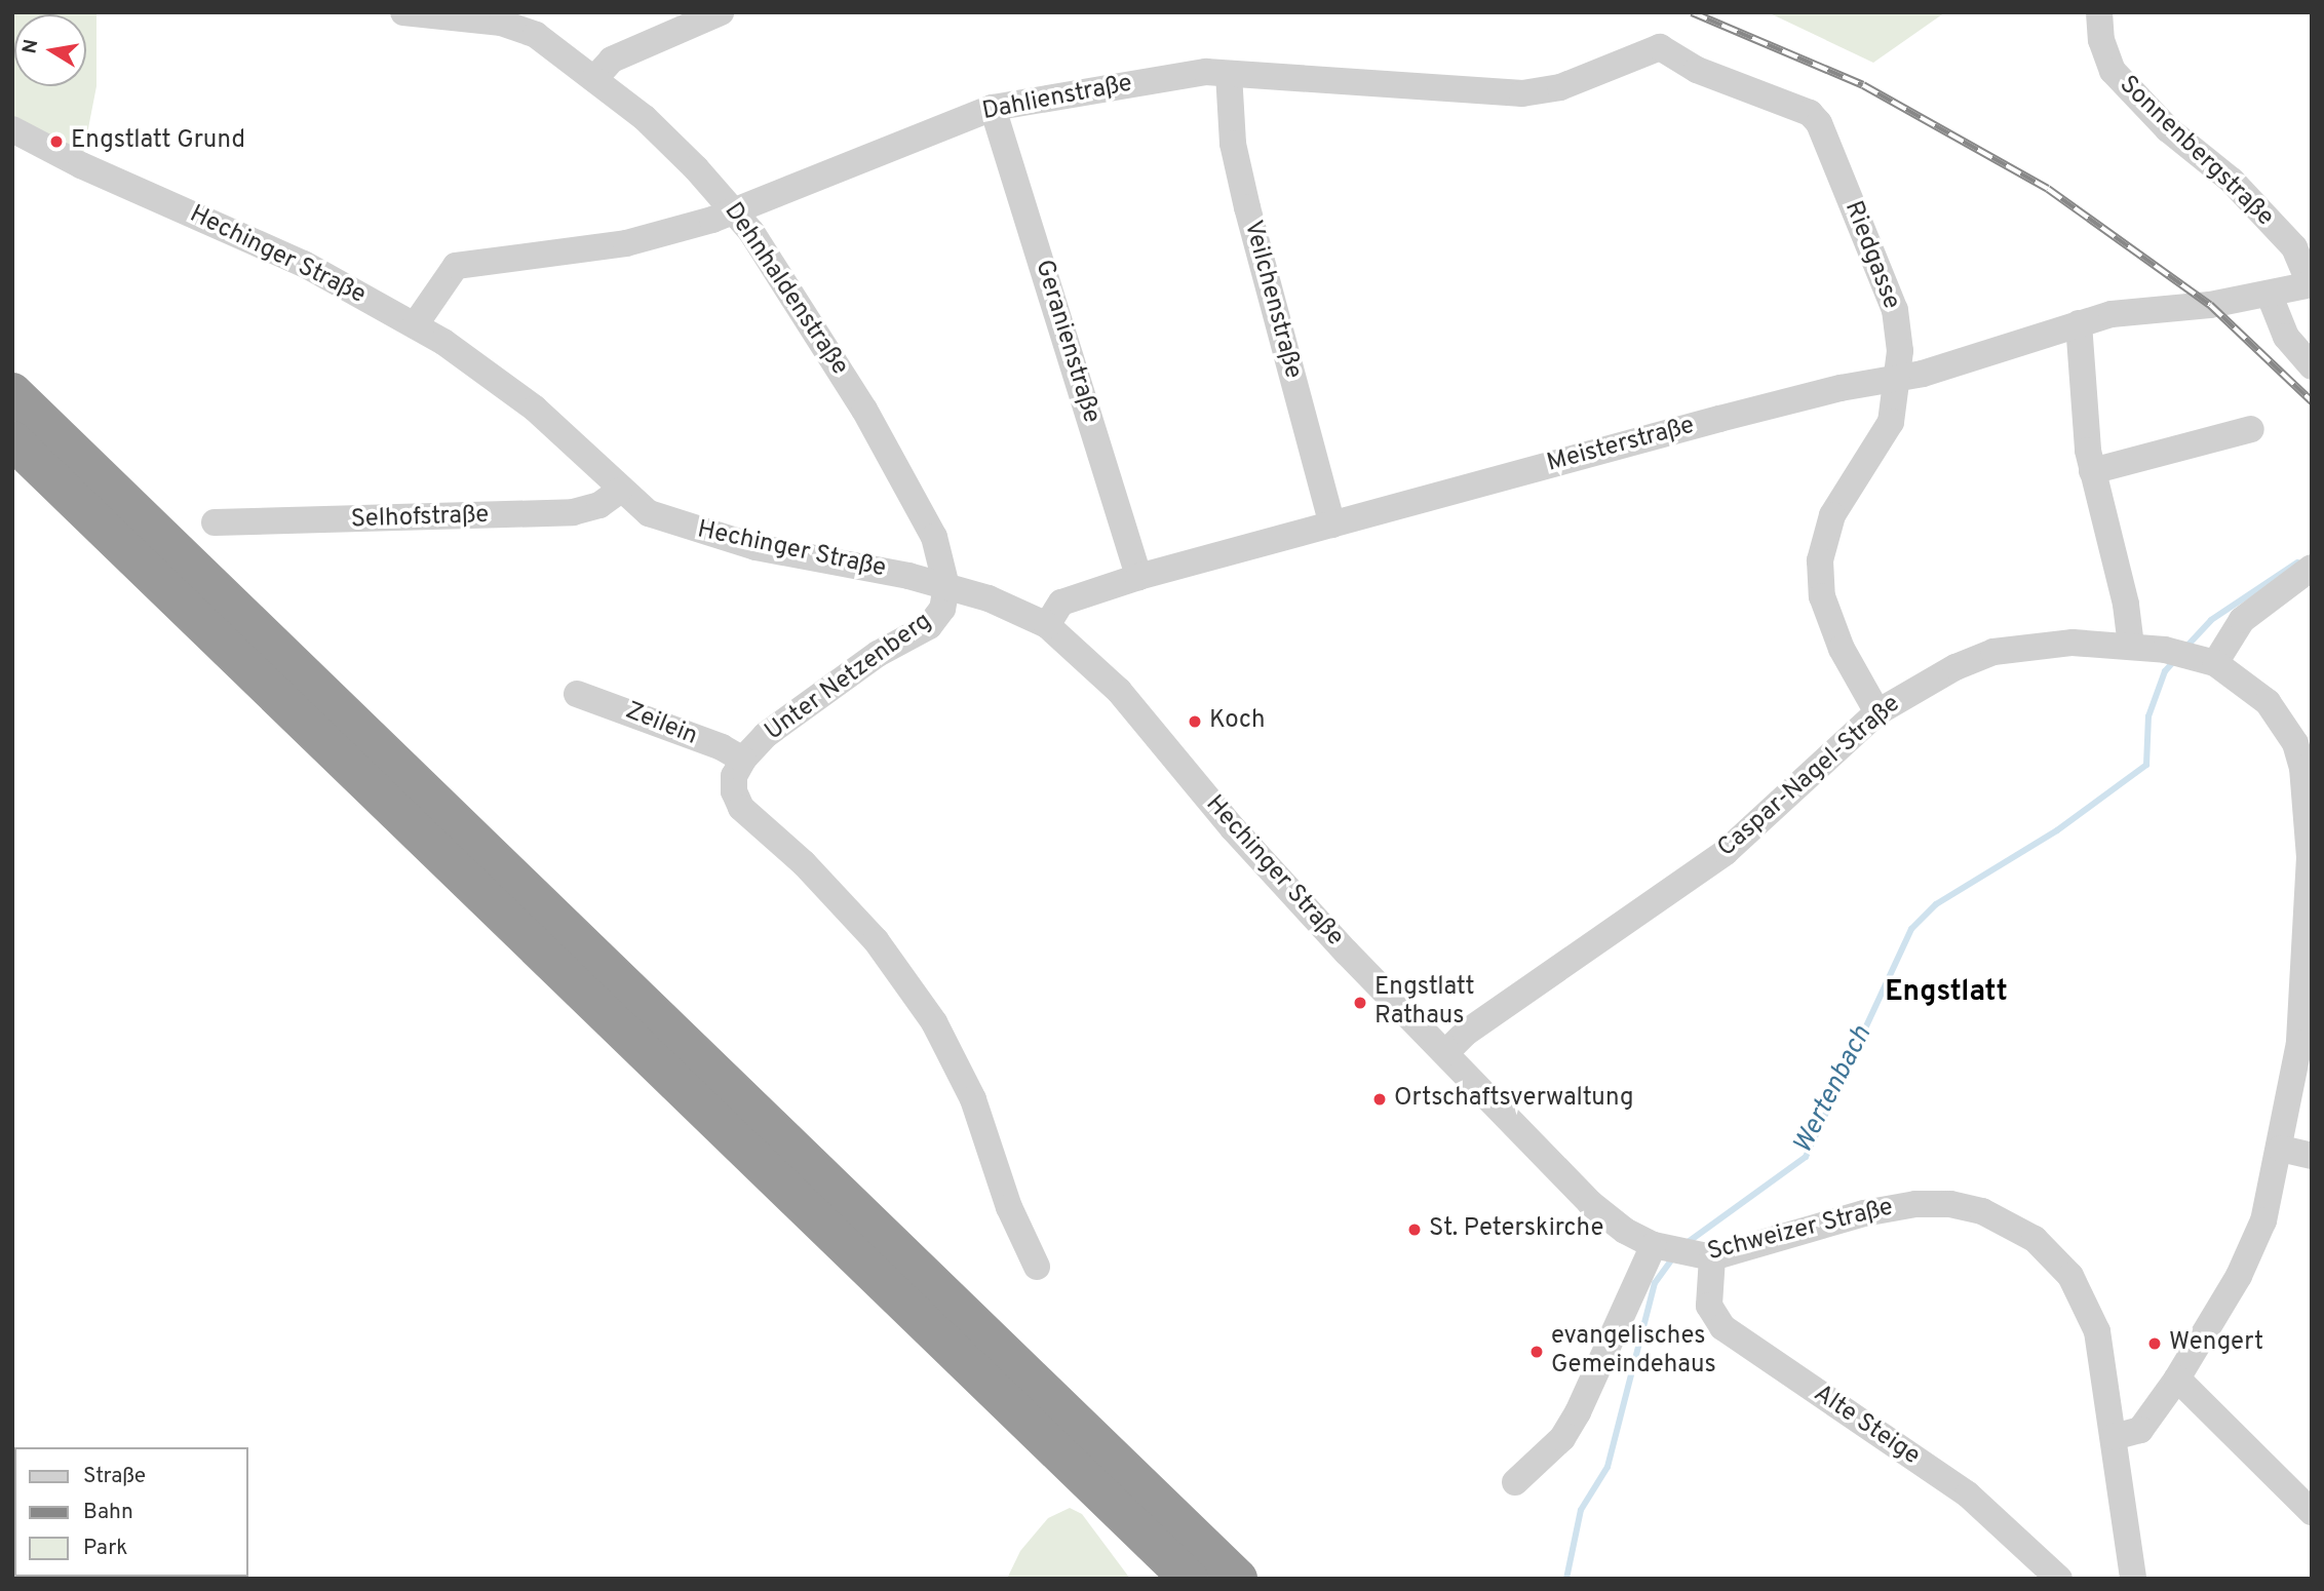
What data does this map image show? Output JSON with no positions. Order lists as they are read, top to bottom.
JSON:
{
  "streets": {
    "street": [
      "Dahlienstraße",
      "Sonnenbergstraße",
      "Hechinger Straße",
      "Riedgasse",
      "Dehnhaldenstraße",
      "Veilchenstraße",
      "Geranienstraße",
      "Meisterstraße",
      "Selhofstraße",
      "Unter Netzenberg",
      "Zeilein",
      "Caspar-Nagel-Straße",
      "Schweizer Straße",
      "Alte Steige"
    ]
  },
  "crossings": [
    ["Dahlienstraße", "Hechinger Straße"],
    ["Dahlienstraße", "Riedgasse"],
    ["Dahlienstraße", "Dehnhaldenstraße"],
    ["Dahlienstraße", "Veilchenstraße"],
    ["Dahlienstraße", "Geranienstraße"],
    ["Sonnenbergstraße", "Meisterstraße"],
    ["Hechinger Straße", "Dehnhaldenstraße"],
    ["Hechinger Straße", "Meisterstraße"],
    ["Hechinger Straße", "Selhofstraße"],
    ["Hechinger Straße", "Unter Netzenberg"],
    ["Hechinger Straße", "Caspar-Nagel-Straße"],
    ["Hechinger Straße", "Schweizer Straße"],
    ["Riedgasse", "Meisterstraße"],
    ["Riedgasse", "Caspar-Nagel-Straße"],
    ["Dehnhaldenstraße", "Unter Netzenberg"],
    ["Veilchenstraße", "Meisterstraße"],
    ["Geranienstraße", "Meisterstraße"],
    ["Unter Netzenberg", "Zeilein"],
    ["Caspar-Nagel-Straße", "Schweizer Straße"],
    ["Schweizer Straße", "Alte Steige"]
  ],
  "districts": ["Engstlatt"],
  "water": ["Wertenbach"],
  "places": [
    "Engstlatt Grund",
    "Koch",
    "Engstlatt Rathaus",
    "Ortschaftsverwaltung",
    "St. Peterskirche",
    "Wengert",
    "evangelisches Gemeindehaus"
  ],
  "legend": ["Straße", "Bahn", "Park"],
  "north": "left"
}
